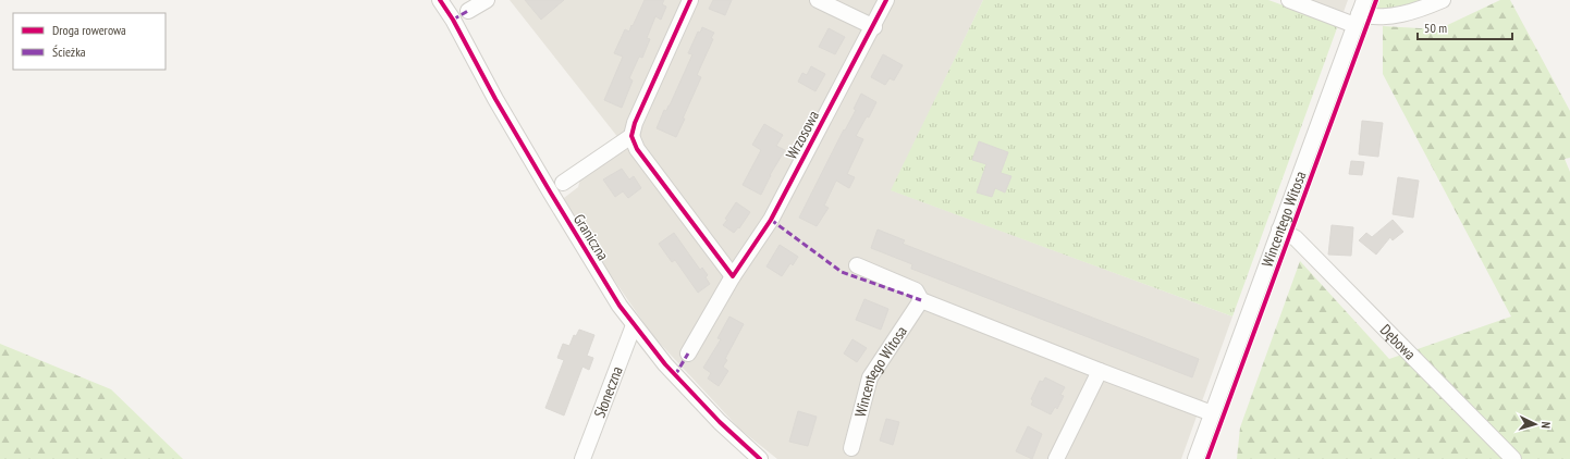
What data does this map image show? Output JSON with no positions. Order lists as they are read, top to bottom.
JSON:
{
  "streets": {
    "street": [
      "Wrzosowa",
      "Wincentego Witosa",
      "Graniczna",
      "Dębowa",
      "Słoneczna"
    ]
  },
  "crossings": [
    ["Wincentego Witosa", "Dębowa"],
    ["Graniczna", "Słoneczna"]
  ],
  "legend": ["Droga rowerowa", "Ścieżka"],
  "scale_bar": "50 m",
  "north": "right"
}
